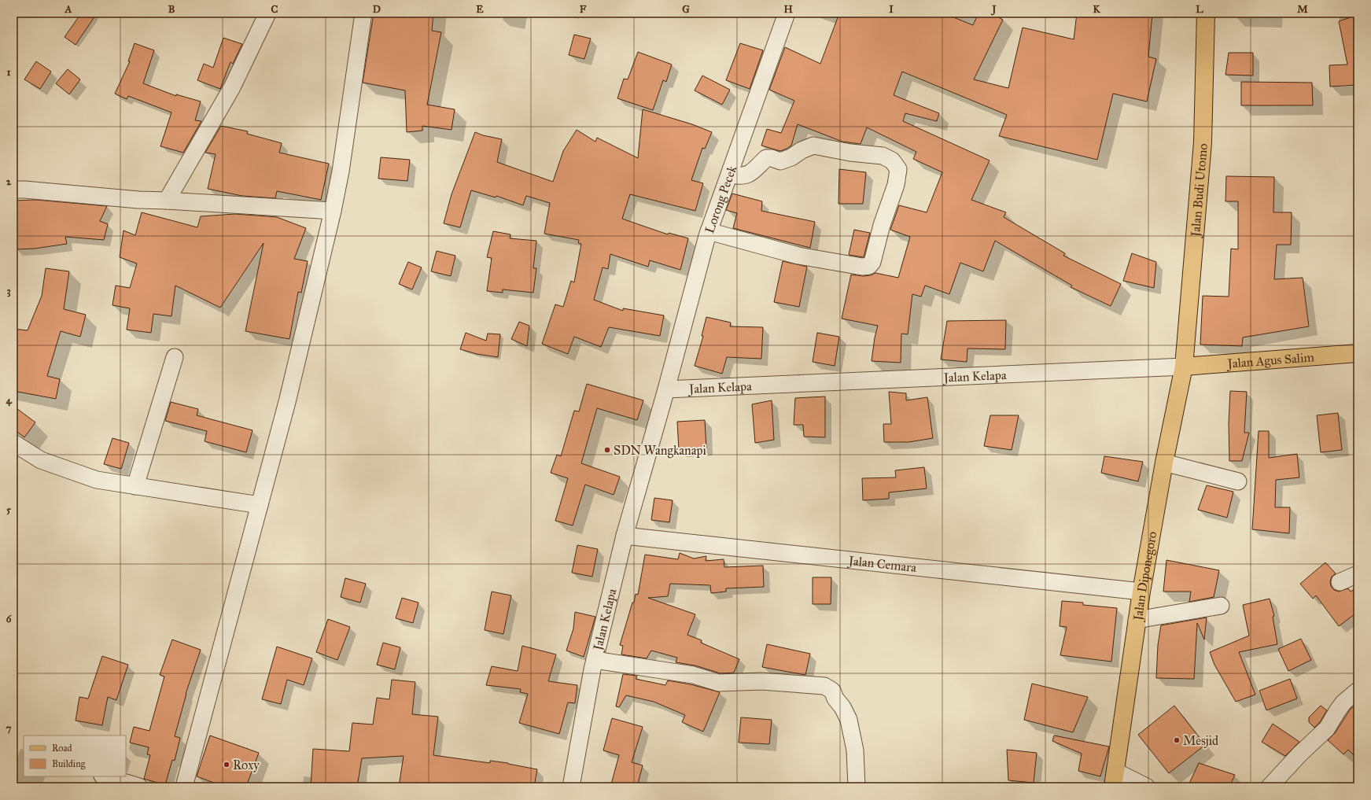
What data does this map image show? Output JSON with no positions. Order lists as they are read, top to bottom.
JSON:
{
  "streets": {
    "main road": ["Jalan Budi Utomo", "Jalan Agus Salim", "Jalan Diponegoro"],
    "street": ["Lorong Pecek", "Jalan Kelapa", "Jalan Cemara"]
  },
  "crossings": [
    ["Jalan Budi Utomo", "Jalan Agus Salim"],
    ["Jalan Budi Utomo", "Jalan Kelapa"],
    ["Jalan Budi Utomo", "Jalan Diponegoro"],
    ["Lorong Pecek", "Jalan Kelapa"],
    ["Jalan Agus Salim", "Jalan Kelapa"],
    ["Jalan Agus Salim", "Jalan Diponegoro"],
    ["Jalan Kelapa", "Jalan Cemara"],
    ["Jalan Kelapa", "Jalan Diponegoro"],
    ["Jalan Cemara", "Jalan Diponegoro"]
  ],
  "places": ["SDN Wangkanapi", "Mesjid", "Roxy"],
  "legend": ["Road", "Building"],
  "grid": {
    "columns": [
      "A",
      "B",
      "C",
      "D",
      "E",
      "F",
      "G",
      "H",
      "I",
      "J",
      "K",
      "L",
      "M"
    ],
    "rows": [
      "1",
      "2",
      "3",
      "4",
      "5",
      "6",
      "7"
    ]
  }
}
